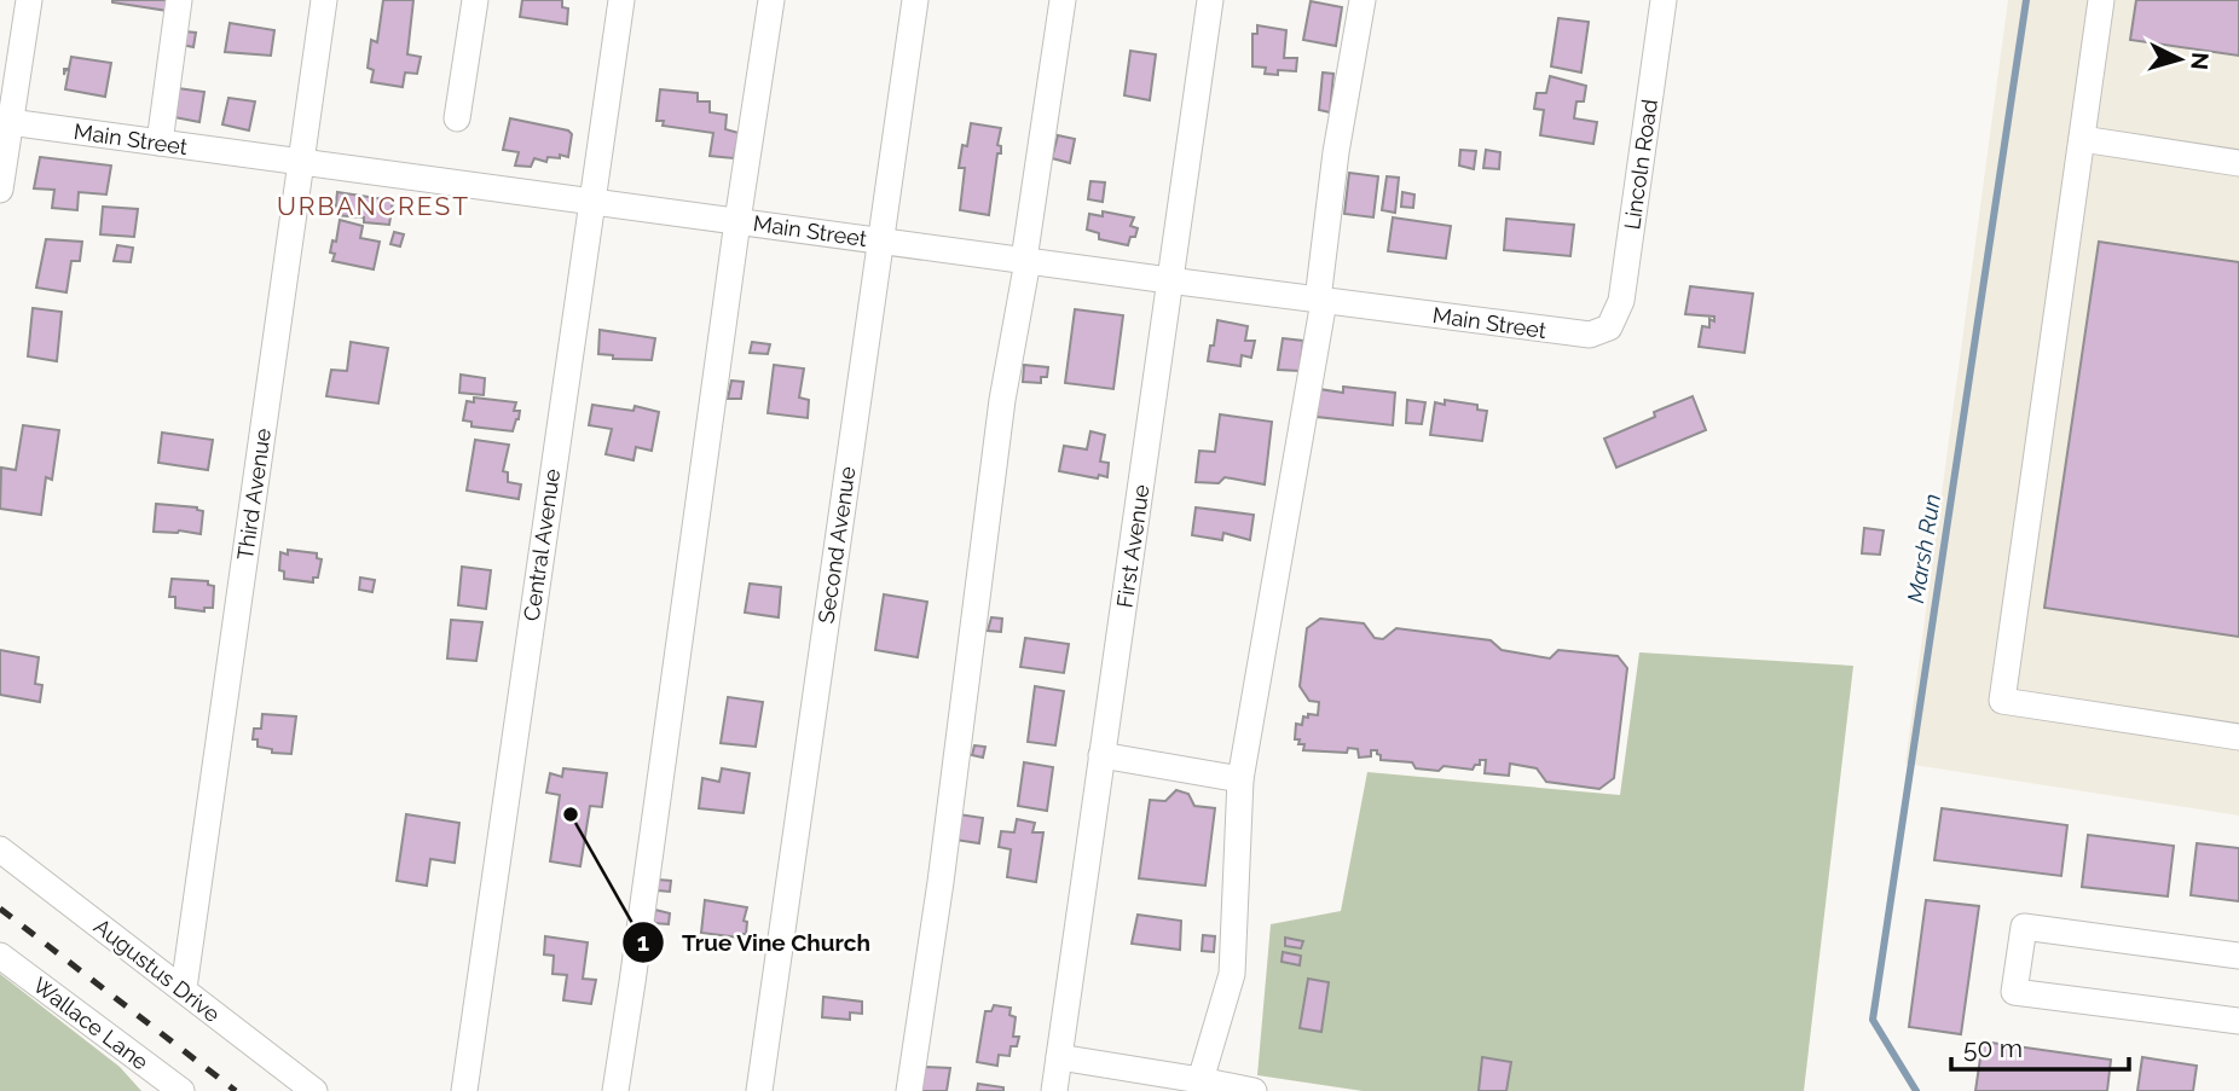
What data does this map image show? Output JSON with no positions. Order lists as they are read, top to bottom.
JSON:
{
  "streets": {
    "street": [
      "Main Street",
      "Lincoln Road",
      "Third Avenue",
      "Central Avenue",
      "Second Avenue",
      "First Avenue",
      "Augustus Drive",
      "Wallace Lane"
    ]
  },
  "crossings": [
    ["Main Street", "Lincoln Road"],
    ["Main Street", "Third Avenue"],
    ["Main Street", "Central Avenue"],
    ["Main Street", "Second Avenue"],
    ["Main Street", "First Avenue"],
    ["Third Avenue", "Augustus Drive"]
  ],
  "districts": ["URBANCREST"],
  "water": ["Marsh Run"],
  "places": ["True Vine Church"],
  "scale_bar": "50 m",
  "north": "right"
}
